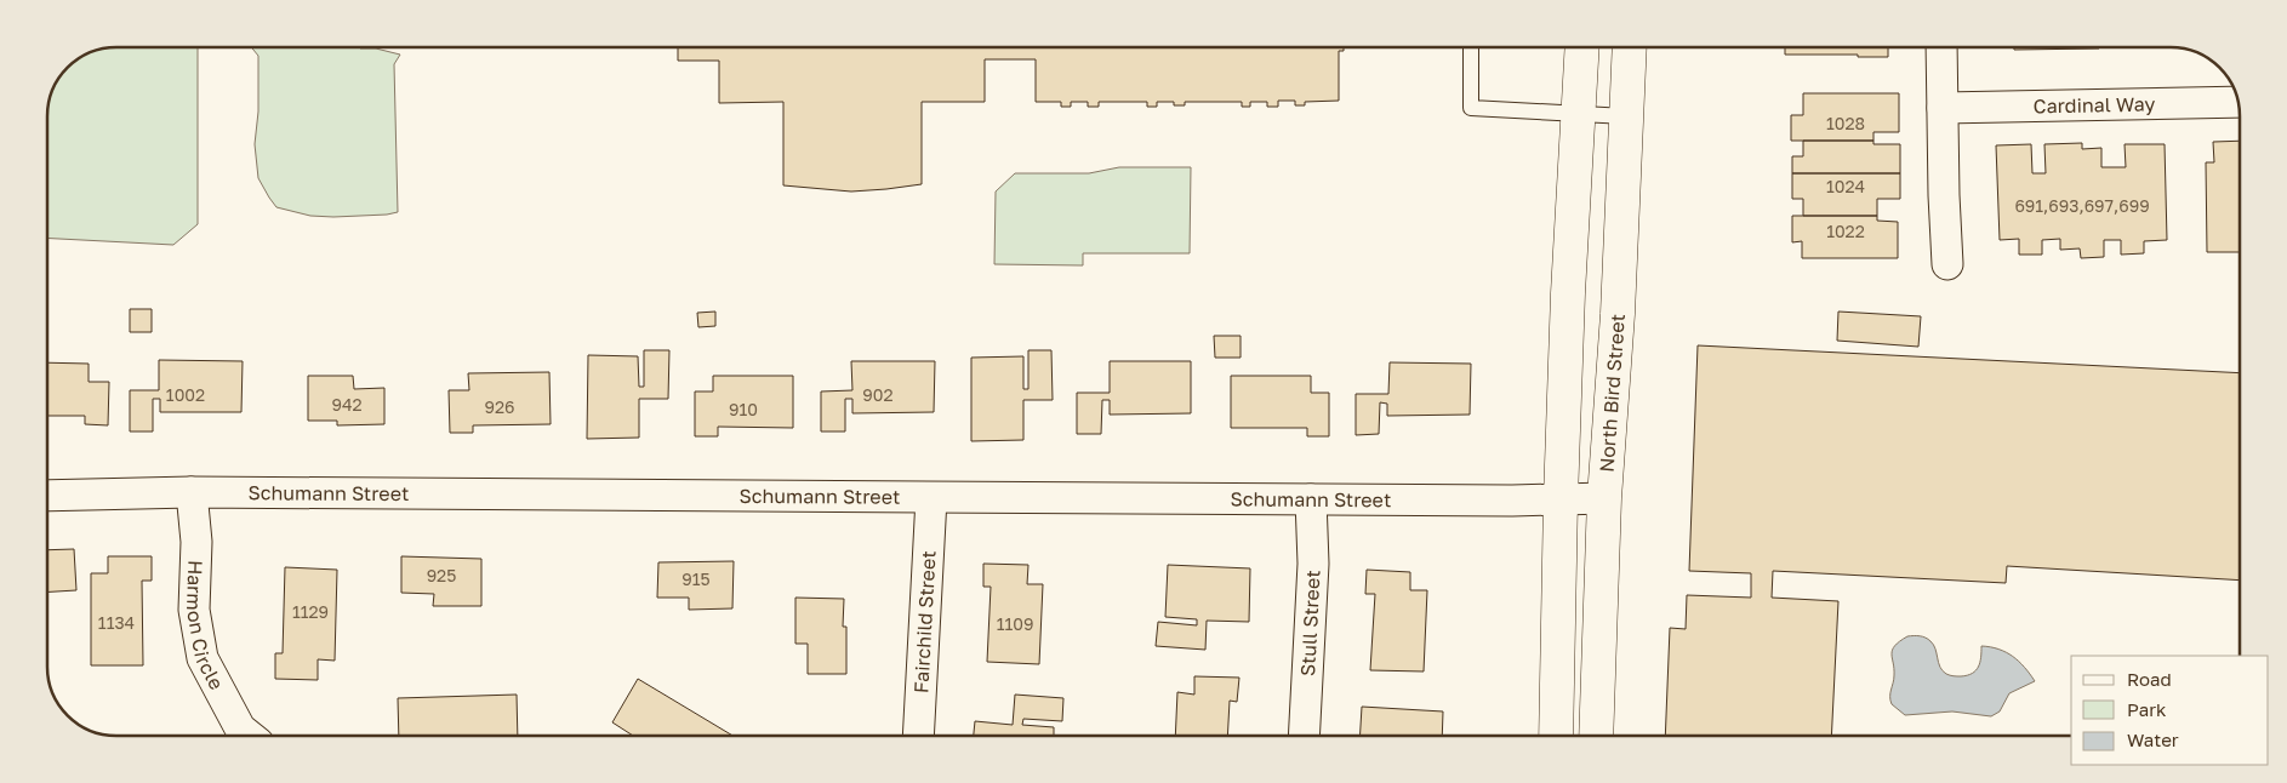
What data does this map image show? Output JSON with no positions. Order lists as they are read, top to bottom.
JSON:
{
  "streets": {
    "street": [
      "Cardinal Way",
      "North Bird Street",
      "Schumann Street",
      "Fairchild Street",
      "Stull Street",
      "Harmon Circle"
    ]
  },
  "crossings": [
    ["North Bird Street", "Schumann Street"],
    ["Schumann Street", "Fairchild Street"],
    ["Schumann Street", "Stull Street"],
    ["Schumann Street", "Harmon Circle"]
  ],
  "house_numbers": [
    "1028",
    "1024",
    "691,693,697,699",
    "1022",
    "1002",
    "902",
    "942",
    "926",
    "910",
    "925",
    "915",
    "1129",
    "1134",
    "1109"
  ],
  "legend": ["Road", "Park", "Water"]
}
